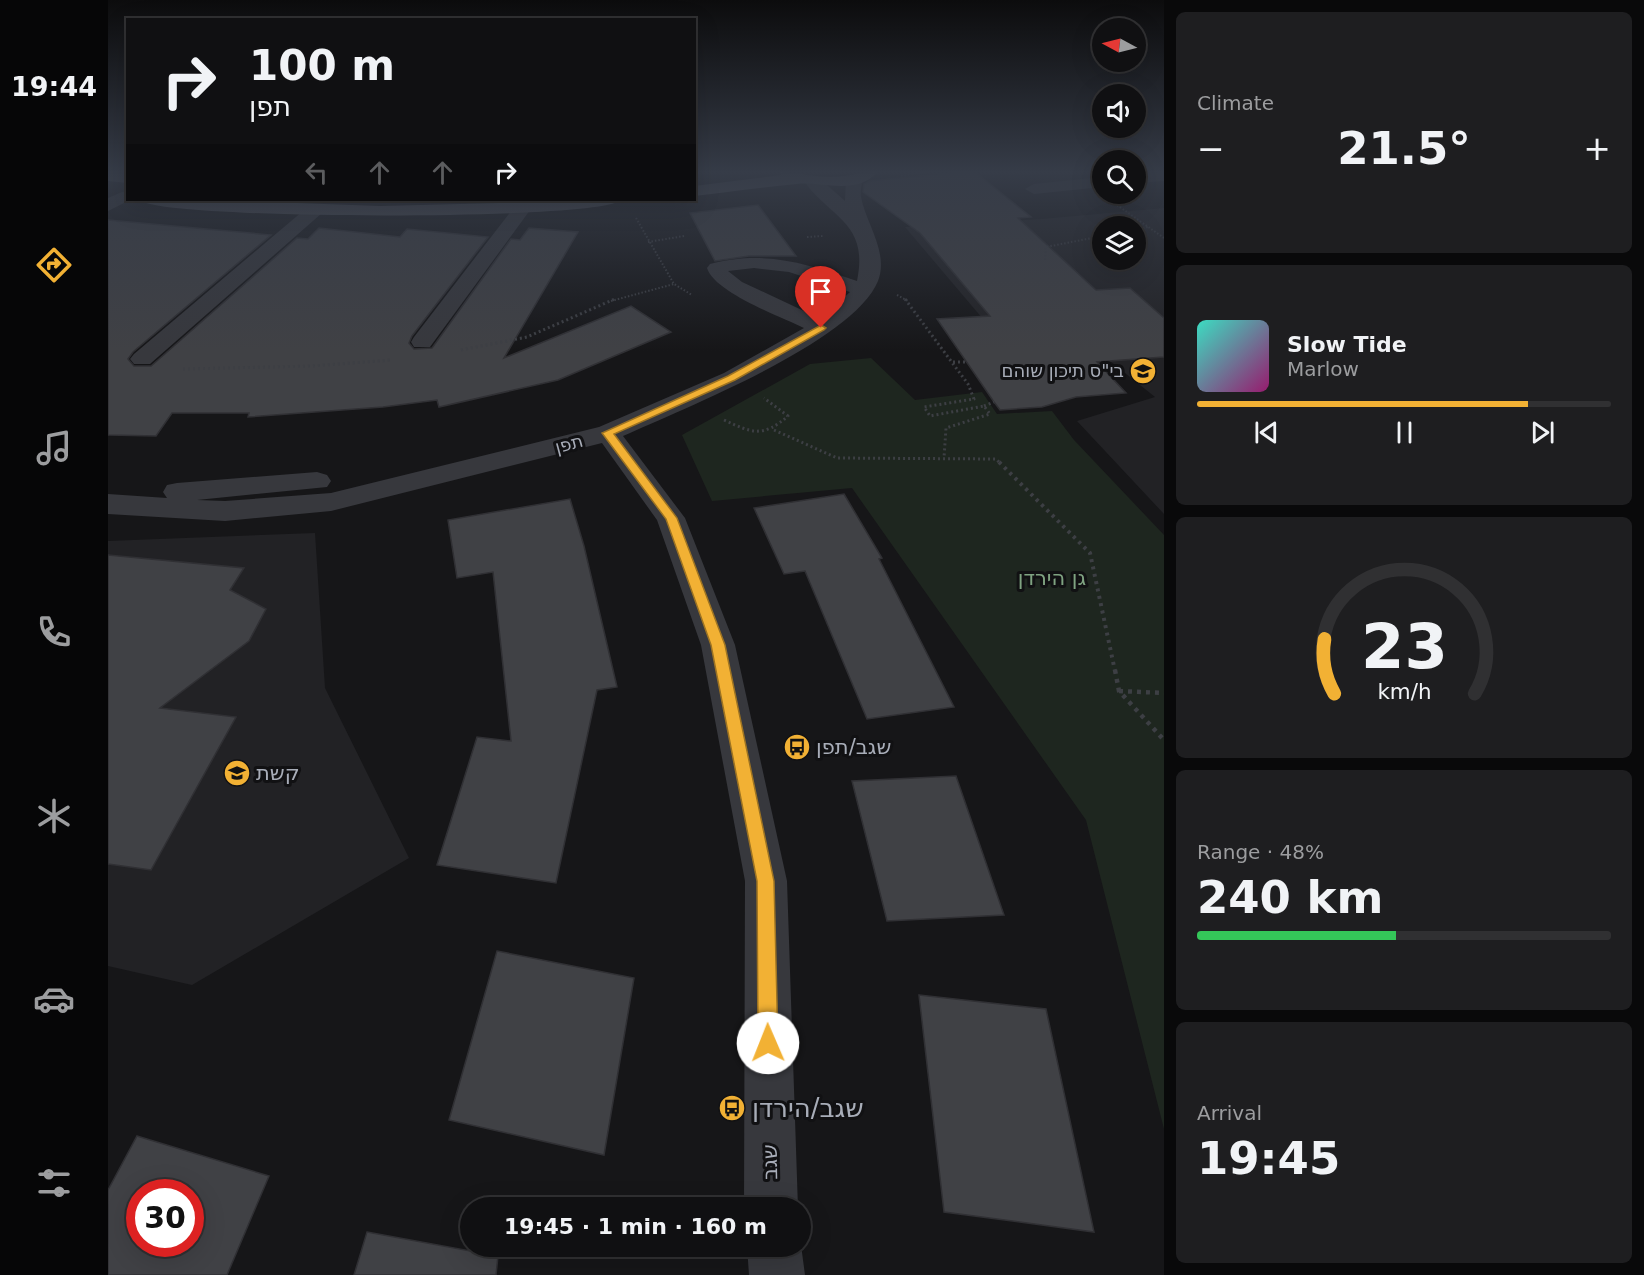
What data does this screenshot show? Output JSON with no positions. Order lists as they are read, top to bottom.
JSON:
{
  "streets": {
    "street": ["תפן", "שגב"]
  },
  "crossings": [
    ["תפן", "שגב"]
  ],
  "parks": ["גן הירדן"],
  "places": {
    "school or university": ["בי\"ס תיכון שוהם", "קשת"],
    "bus stop": ["שגב/תפן", "שגב/הירדן"]
  },
  "north": "left",
  "page": {
    "tabs": "19:44",
    "tile": [
      "Climate",
      ["Range · 48%", "240 km"],
      ["Arrival", "19:45"]
    ],
    "turn": ["100 m", "תפן"],
    "heat": ["−", "21.5°", "+"],
    "song": ["Slow Tide", "Marlow"],
    "limit": "30",
    "trip": "19:45 · 1 min · 160 m",
    "gauge": ["23", "km/h"]
  }
}
